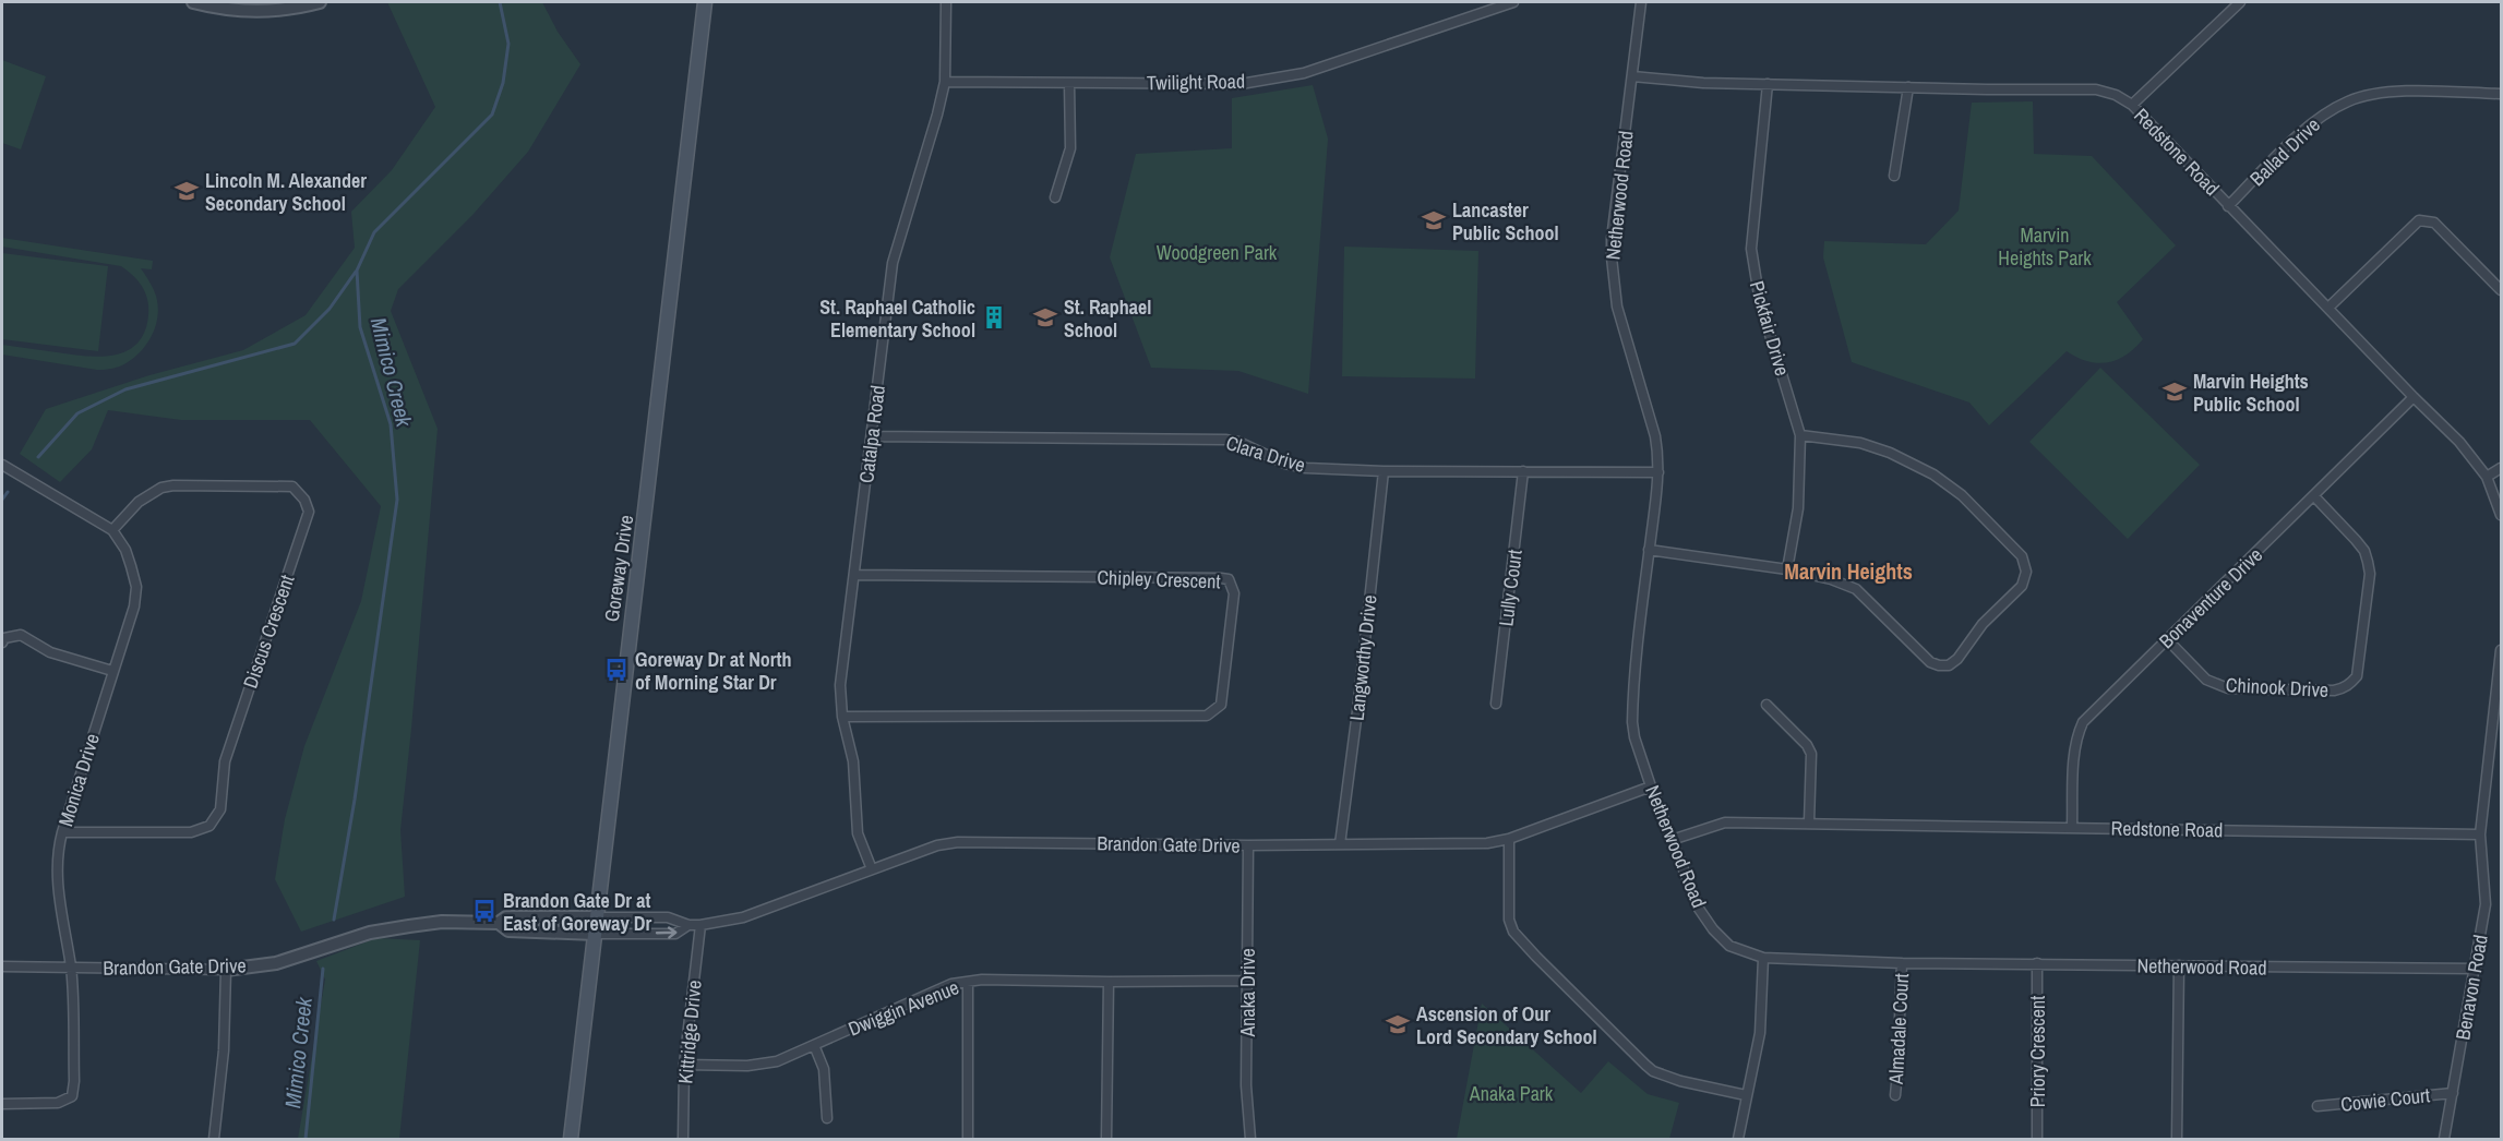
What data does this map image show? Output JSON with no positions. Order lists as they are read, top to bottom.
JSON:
{
  "streets": {
    "main road": ["Goreway Drive"],
    "street": [
      "Twilight Road",
      "Redstone Road",
      "Ballad Drive",
      "Netherwood Road",
      "Pickfair Drive",
      "Catalpa Road",
      "Clara Drive",
      "Chipley Crescent",
      "Lully Court",
      "Bonaventure Drive",
      "Discus Crescent",
      "Langworthy Drive",
      "Chinook Drive",
      "Monica Drive",
      "Brandon Gate Drive",
      "Benavon Road",
      "Anaka Drive",
      "Dwiggin Avenue",
      "Almadale Court",
      "Kittridge Drive",
      "Priory Crescent",
      "Cowie Court"
    ]
  },
  "crossings": [
    ["Twilight Road", "Catalpa Road"],
    ["Redstone Road", "Ballad Drive"],
    ["Redstone Road", "Netherwood Road"],
    ["Redstone Road", "Pickfair Drive"],
    ["Redstone Road", "Bonaventure Drive"],
    ["Redstone Road", "Benavon Road"],
    ["Netherwood Road", "Clara Drive"],
    ["Netherwood Road", "Brandon Gate Drive"],
    ["Netherwood Road", "Benavon Road"],
    ["Netherwood Road", "Almadale Court"],
    ["Netherwood Road", "Priory Crescent"],
    ["Catalpa Road", "Clara Drive"],
    ["Catalpa Road", "Chipley Crescent"],
    ["Catalpa Road", "Brandon Gate Drive"],
    ["Clara Drive", "Lully Court"],
    ["Clara Drive", "Langworthy Drive"],
    ["Goreway Drive", "Brandon Gate Drive"],
    ["Bonaventure Drive", "Chinook Drive"],
    ["Discus Crescent", "Monica Drive"],
    ["Langworthy Drive", "Brandon Gate Drive"],
    ["Monica Drive", "Brandon Gate Drive"],
    ["Brandon Gate Drive", "Anaka Drive"],
    ["Brandon Gate Drive", "Kittridge Drive"],
    ["Benavon Road", "Cowie Court"],
    ["Anaka Drive", "Dwiggin Avenue"],
    ["Dwiggin Avenue", "Kittridge Drive"]
  ],
  "districts": ["Marvin Heights"],
  "water": ["Mimico Creek"],
  "parks": ["Marvin Heights Park", "Woodgreen Park", "Anaka Park"],
  "places": {
    "school or university": [
      "Lincoln M. Alexander Secondary School",
      "Lancaster Public School",
      "St. Raphael School",
      "Marvin Heights Public School",
      "Ascension of Our Lord Secondary School"
    ],
    "building": ["St. Raphael Catholic Elementary School"],
    "bus stop": ["Goreway Dr at North of Morning Star Dr", "Brandon Gate Dr at East of Goreway Dr"]
  }
}
